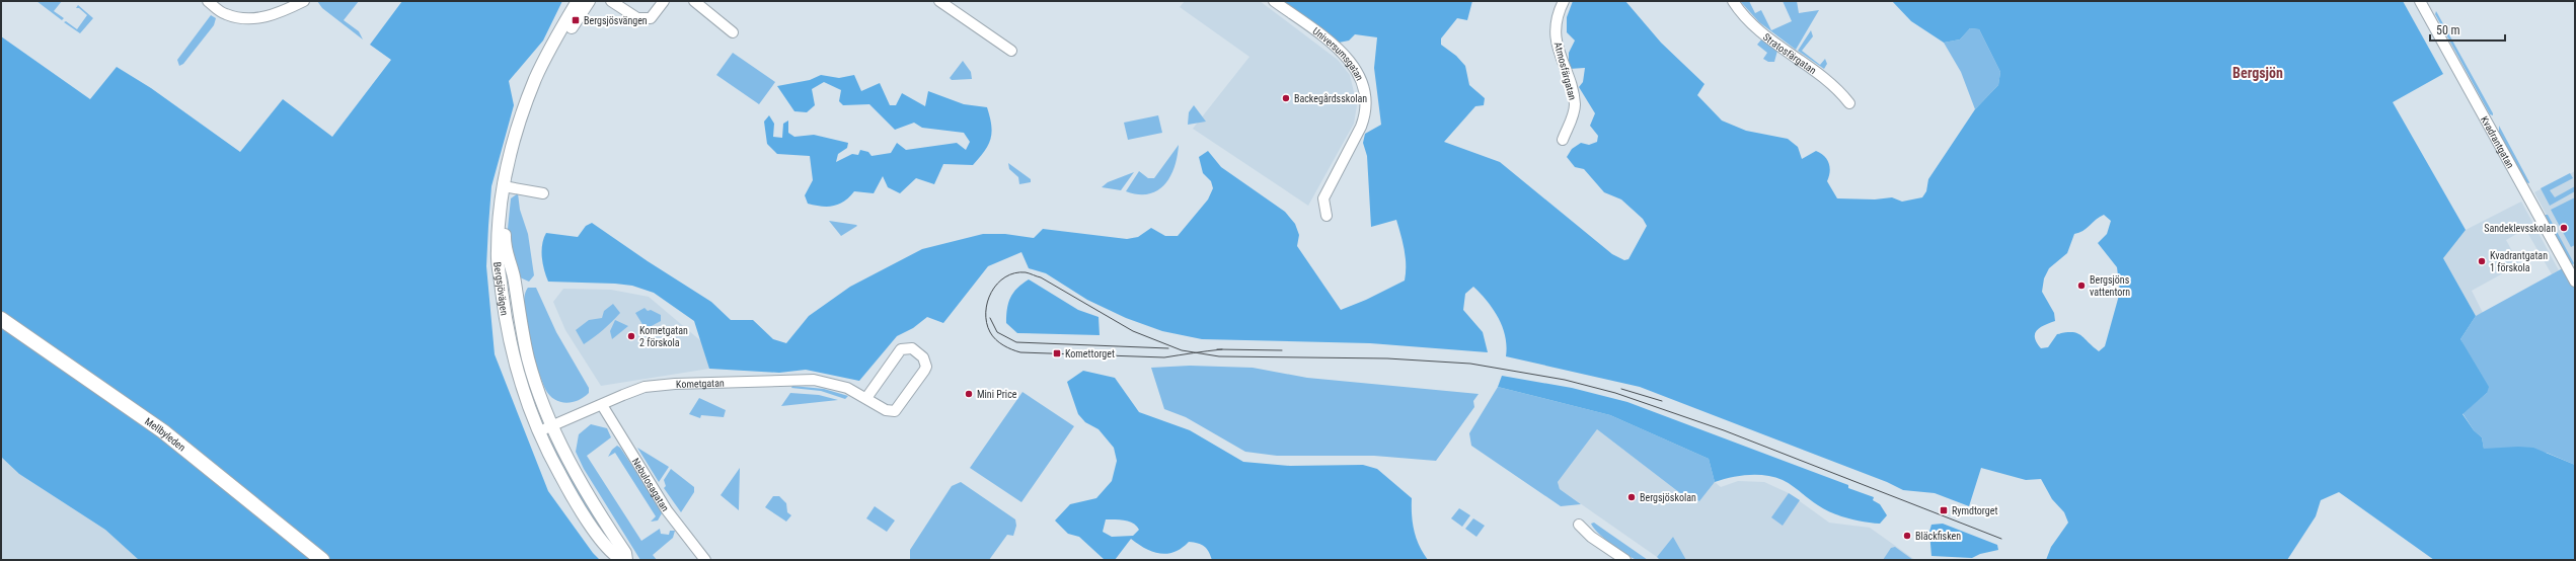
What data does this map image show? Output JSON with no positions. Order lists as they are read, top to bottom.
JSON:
{
  "streets": {
    "main road": ["Mellbyleden"],
    "street": [
      "Stratosfärgatan",
      "Universumsgatan",
      "Atmosfärgatan",
      "Kvadrantgatan",
      "Bergsjövägen",
      "Kometgatan",
      "Nebulosagatan"
    ]
  },
  "crossings": [
    ["Bergsjövägen", "Kometgatan"],
    ["Kometgatan", "Nebulosagatan"]
  ],
  "districts": ["Bergsjön"],
  "places": {
    "transit": ["Bergsjösvängen", "Komettorget", "Rymdtorget"],
    "other": [
      "Backegårdsskolan",
      "Sandeklevsskolan",
      "Kvadrantgatan 1 förskola",
      "Bergsjöns vattentorn",
      "Kometgatan 2 förskola",
      "Mini Price",
      "Bergsjöskolan",
      "Bläckfisken"
    ]
  },
  "scale_bar": "50 m"
}
